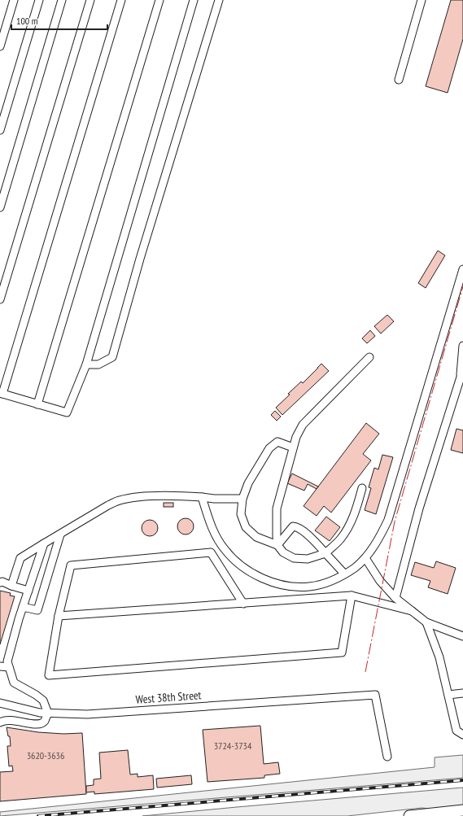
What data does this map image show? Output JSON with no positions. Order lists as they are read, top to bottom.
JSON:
{
  "streets": {
    "street": ["West 38th Street"]
  },
  "house_numbers": ["3724-3734", "3620-3636"],
  "scale_bar": "100 m"
}
